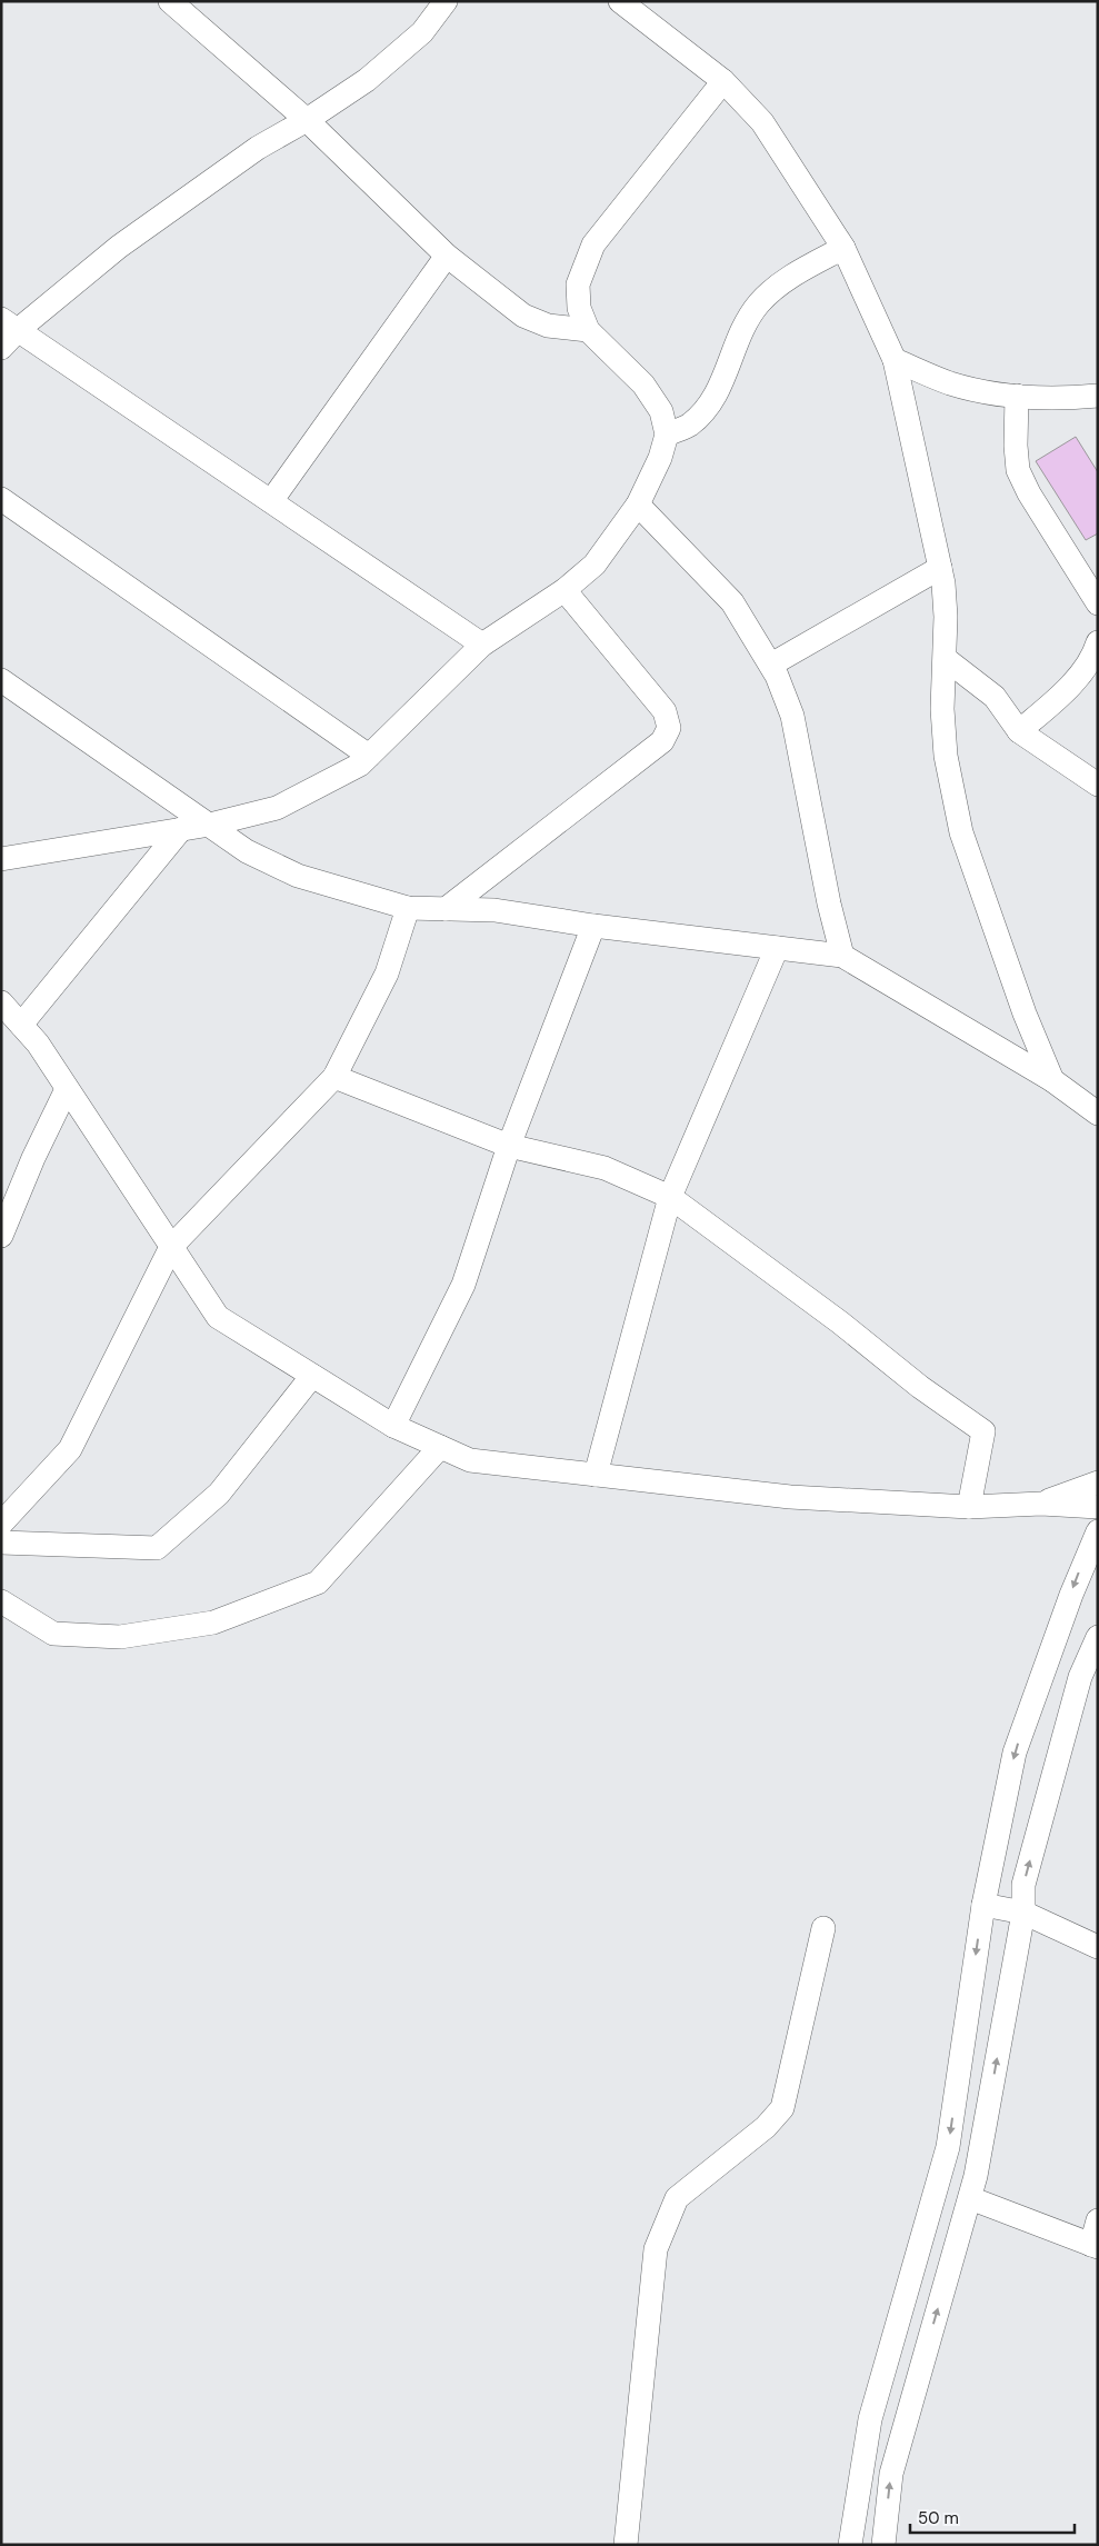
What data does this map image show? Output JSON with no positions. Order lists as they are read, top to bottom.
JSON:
{
  "scale_bar": "50 m"
}
